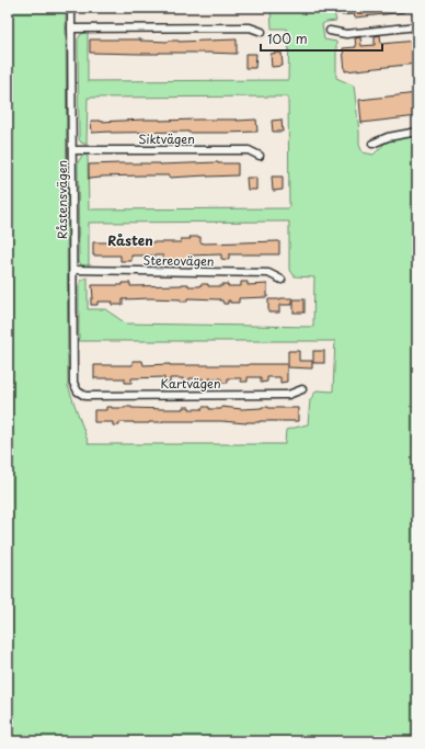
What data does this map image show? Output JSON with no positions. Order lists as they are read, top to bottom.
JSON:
{
  "streets": {
    "street": [
      "Siktvägen",
      "Råstensvägen",
      "Stereovägen",
      "Kartvägen"
    ]
  },
  "crossings": [
    ["Siktvägen", "Råstensvägen"],
    ["Råstensvägen", "Stereovägen"],
    ["Råstensvägen", "Kartvägen"]
  ],
  "districts": ["Råsten"],
  "scale_bar": "100 m"
}
